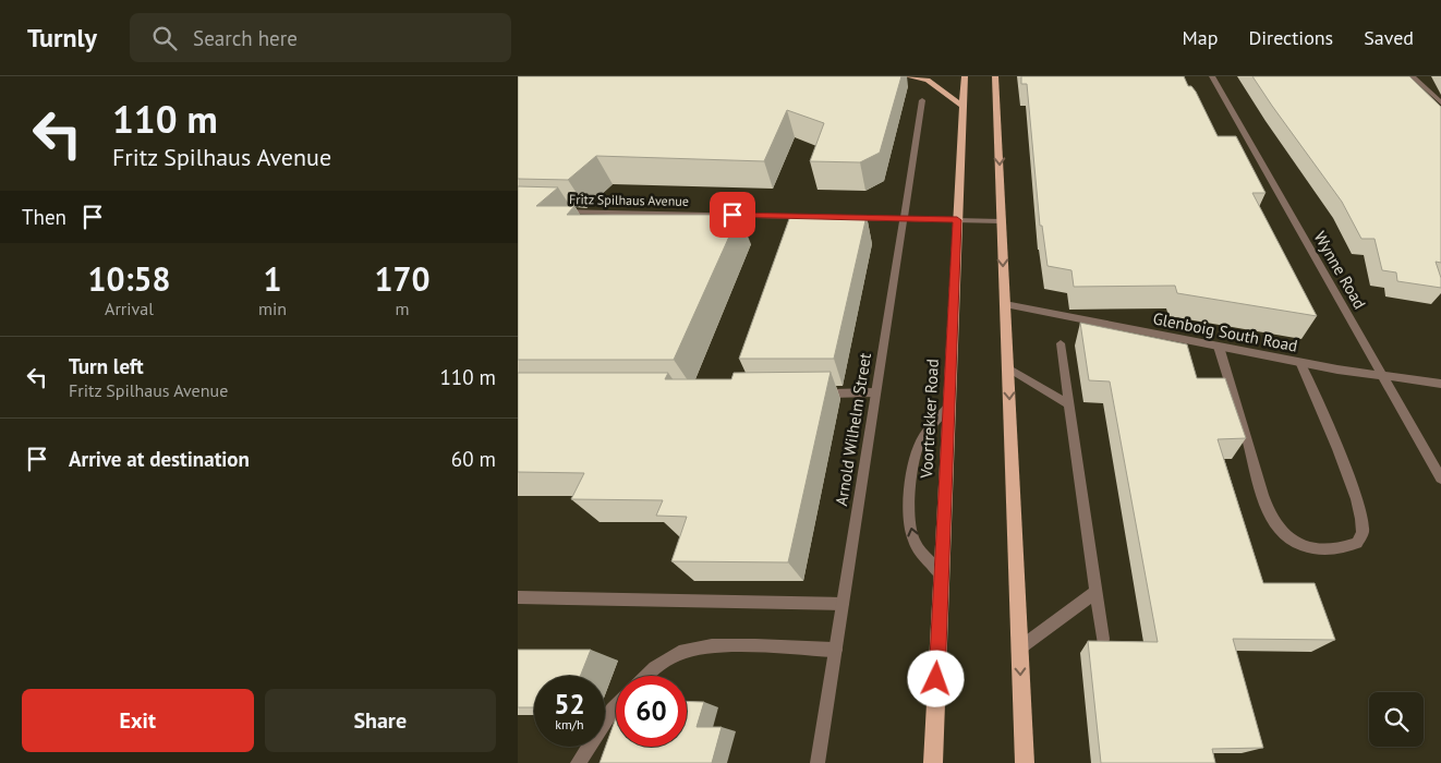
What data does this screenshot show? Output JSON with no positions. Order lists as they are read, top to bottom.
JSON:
{
  "streets": {
    "main road": ["Voortrekker Road"],
    "street": [
      "Fritz Spilhaus Avenue",
      "Wynne Road",
      "Glenboig South Road",
      "Arnold Wilhelm Street"
    ]
  },
  "crossings": [
    ["Wynne Road", "Glenboig South Road"]
  ],
  "page": {
    "header": "Turnly",
    "search": "Search here",
    "nav": ["Map", "Directions", "Saved"],
    "turn": ["110 m", "Fritz Spilhaus Avenue"],
    "then": "Then",
    "eta": [
      "10:58",
      "Arrival",
      "1",
      "min",
      "170",
      "m"
    ],
    "list": [
      {
        "name": "Turn left",
        "note": "Fritz Spilhaus Avenue",
        "value": "110 m"
      },
      {
        "name": "Arrive at destination",
        "value": "60 m"
      }
    ],
    "speed": "52 km/h",
    "limit": "60",
    "buttons": ["Exit", "Share"]
  }
}
